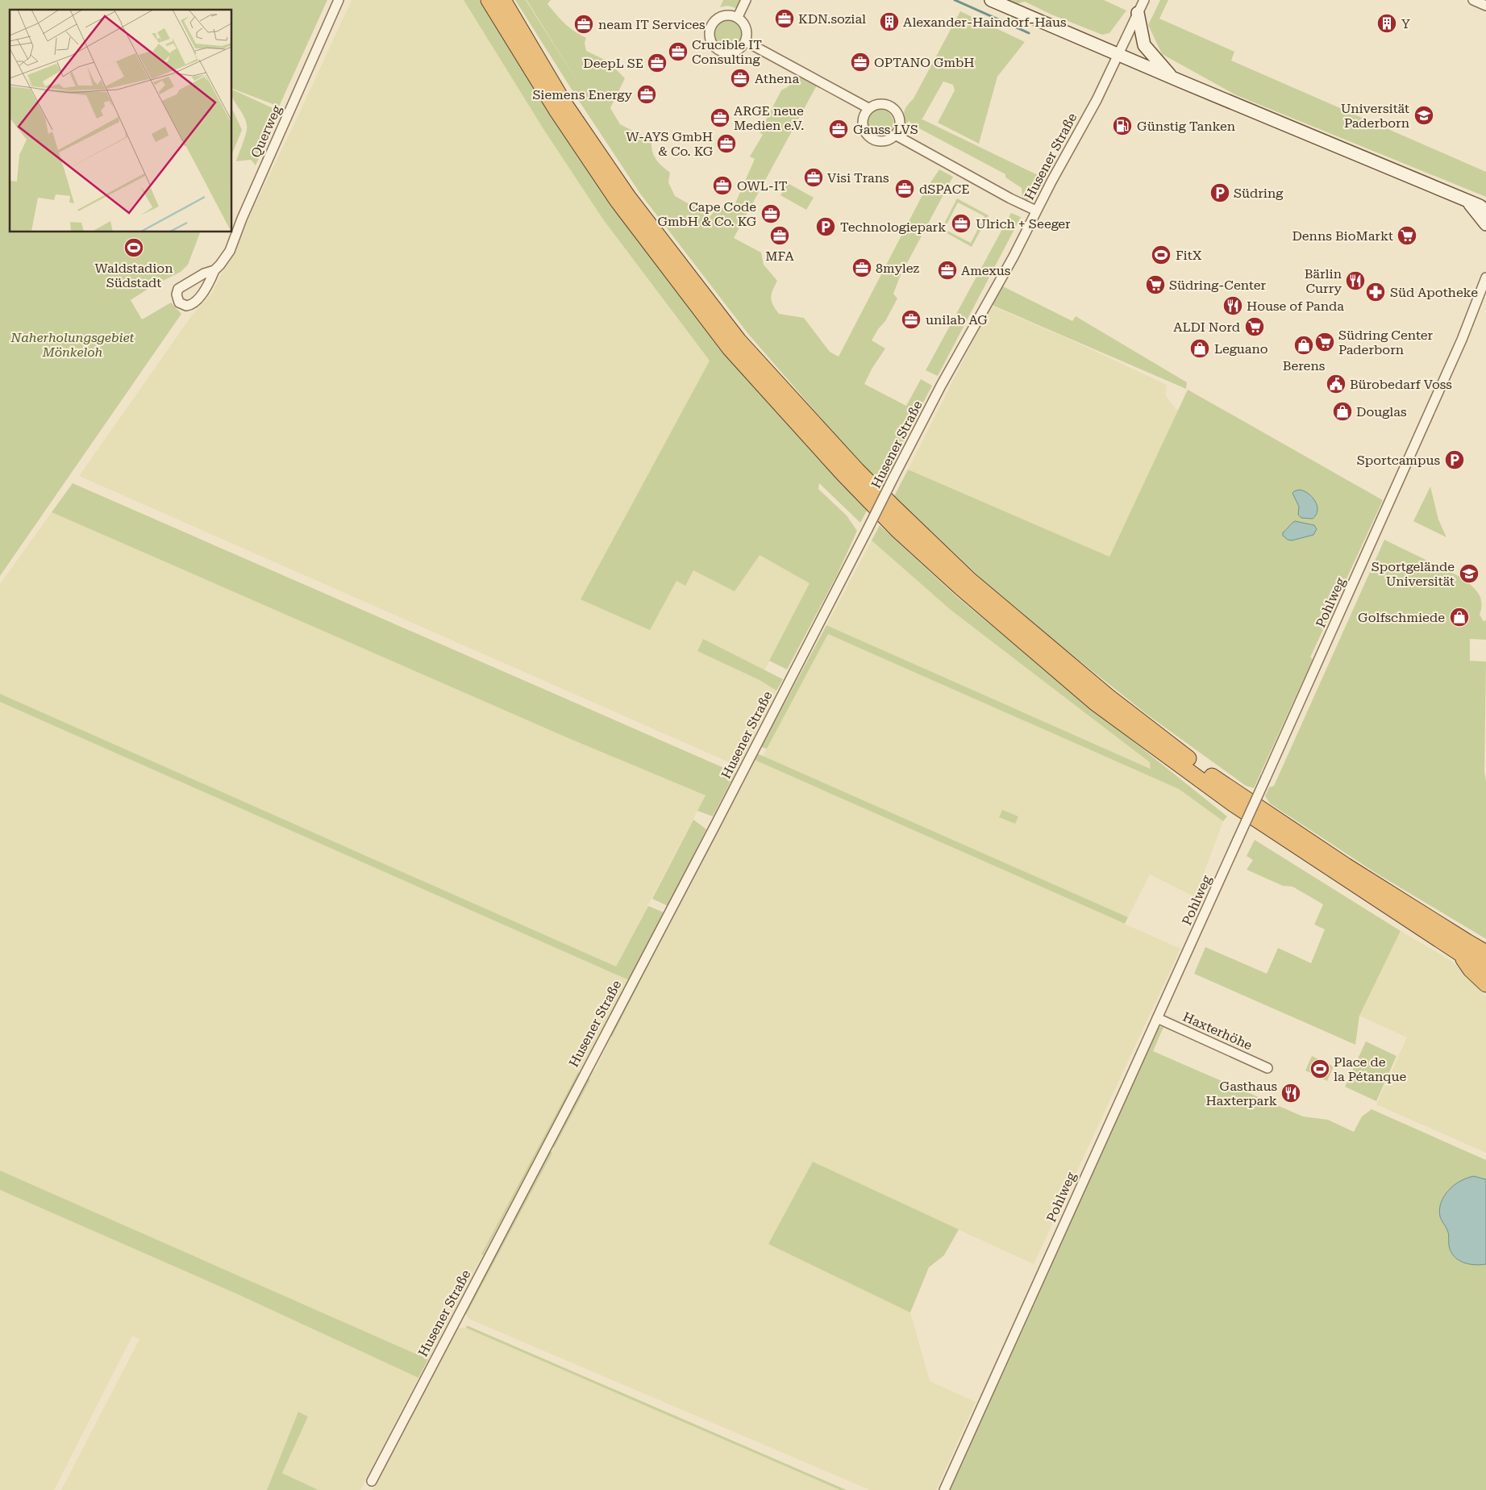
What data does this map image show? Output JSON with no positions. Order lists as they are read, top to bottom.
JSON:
{
  "streets": {
    "street": [
      "Querweg",
      "Husener Straße",
      "Pohlweg",
      "Haxterhöhe"
    ]
  },
  "crossings": [
    ["Pohlweg", "Haxterhöhe"]
  ],
  "parks": ["Naherholungsgebiet Mönkeloh"],
  "places": {
    "office": [
      "KDN.sozial",
      "neam IT Services",
      "Crucible IT Consulting",
      "OPTANO GmbH",
      "DeepL SE",
      "Athena",
      "Siemens Energy",
      "ARGE neue Medien e.V.",
      "Gauss LVS",
      "W-AYS GmbH & Co. KG",
      "Visi Trans",
      "OWL-IT",
      "dSPACE",
      "Cape Code GmbH & Co. KG",
      "Ulrich + Seeger",
      "MFA",
      "8mylez",
      "Amexus",
      "unilab AG"
    ],
    "building": ["Alexander-Haindorf-Haus", "Y"],
    "school or university": ["Universität Paderborn", "Sportgelände Universität"],
    "fuel station": ["Günstig Tanken"],
    "parking": ["Südring", "Technologiepark", "Sportcampus"],
    "supermarket": [
      "Denns BioMarkt",
      "Südring-Center",
      "ALDI Nord",
      "Südring Center Paderborn"
    ],
    "sports": ["Waldstadion Südstadt", "FitX", "Place de la Pétanque"],
    "restaurant": ["Bärlin Curry", "House of Panda", "Gasthaus Haxterpark"],
    "pharmacy": ["Süd Apotheke"],
    "shop": [
      "Berens",
      "Leguano",
      "Douglas",
      "Golfschmiede"
    ],
    "public building": ["Bürobedarf Voss"]
  }
}
